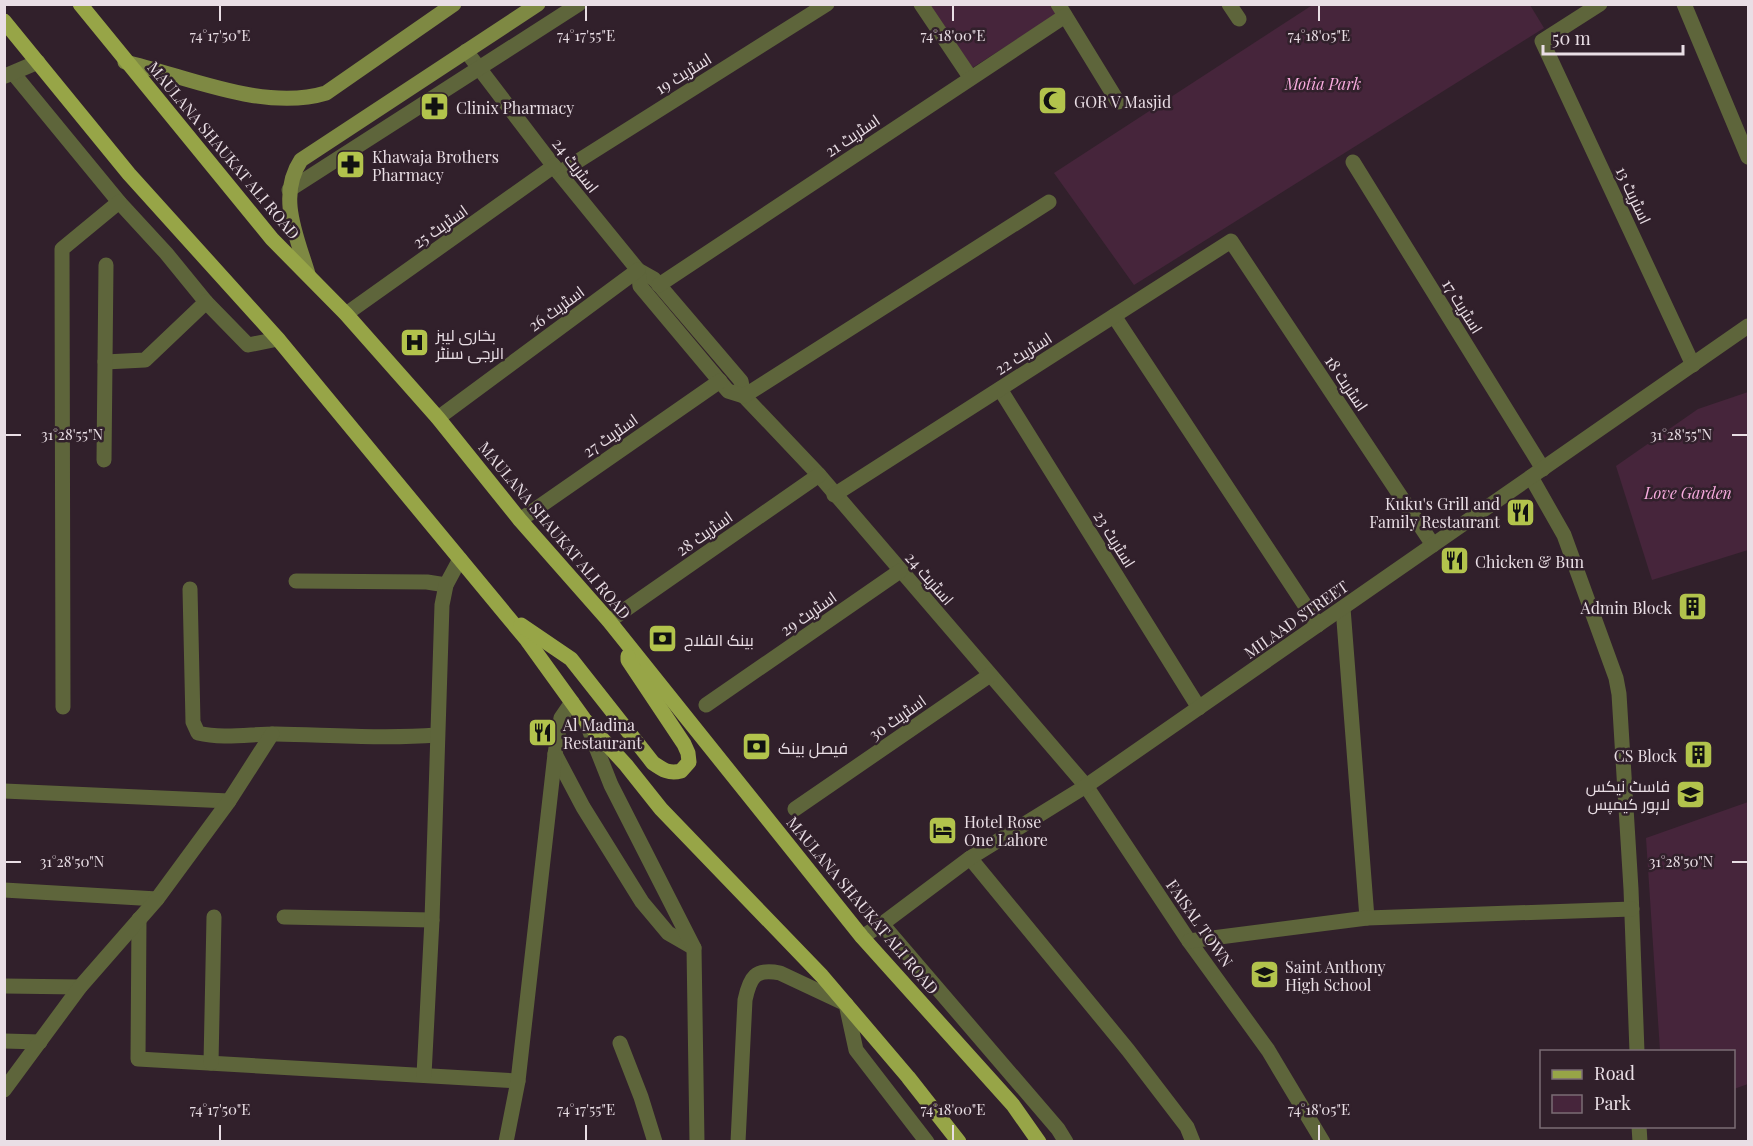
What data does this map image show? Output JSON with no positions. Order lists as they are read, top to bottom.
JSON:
{
  "streets": {
    "main road": ["MAULANA SHAUKAT ALI ROAD"],
    "street": [
      "اسٹریٹ 19",
      "اسٹریٹ 21",
      "اسٹریٹ 24",
      "اسٹریٹ 13",
      "اسٹریٹ 25",
      "اسٹریٹ 17",
      "اسٹریٹ 26",
      "اسٹریٹ 22",
      "اسٹریٹ 18",
      "اسٹریٹ 27",
      "اسٹریٹ 28",
      "اسٹریٹ 23",
      "اسٹریٹ 29",
      "MILAAD STREET",
      "اسٹریٹ 30",
      "FAISAL TOWN"
    ]
  },
  "crossings": [
    ["اسٹریٹ 19", "اسٹریٹ 24"],
    ["اسٹریٹ 19", "اسٹریٹ 25"],
    ["اسٹریٹ 21", "اسٹریٹ 24"],
    ["MAULANA SHAUKAT ALI ROAD", "اسٹریٹ 25"],
    ["MAULANA SHAUKAT ALI ROAD", "اسٹریٹ 26"],
    ["MAULANA SHAUKAT ALI ROAD", "اسٹریٹ 27"],
    ["MAULANA SHAUKAT ALI ROAD", "اسٹریٹ 28"],
    ["MAULANA SHAUKAT ALI ROAD", "MILAAD STREET"],
    ["اسٹریٹ 24", "اسٹریٹ 25"],
    ["اسٹریٹ 24", "اسٹریٹ 26"],
    ["اسٹریٹ 24", "اسٹریٹ 22"],
    ["اسٹریٹ 24", "اسٹریٹ 27"],
    ["اسٹریٹ 24", "اسٹریٹ 28"],
    ["اسٹریٹ 24", "اسٹریٹ 29"],
    ["اسٹریٹ 24", "MILAAD STREET"],
    ["اسٹریٹ 24", "اسٹریٹ 30"],
    ["اسٹریٹ 24", "FAISAL TOWN"],
    ["اسٹریٹ 13", "MILAAD STREET"],
    ["اسٹریٹ 17", "MILAAD STREET"],
    ["اسٹریٹ 22", "اسٹریٹ 18"],
    ["اسٹریٹ 22", "اسٹریٹ 23"],
    ["اسٹریٹ 18", "MILAAD STREET"],
    ["اسٹریٹ 23", "MILAAD STREET"],
    ["MILAAD STREET", "FAISAL TOWN"]
  ],
  "parks": ["Motia Park", "Love Garden"],
  "places": {
    "mosque": ["GOR V Masjid"],
    "pharmacy": ["Clinix Pharmacy", "Khawaja Brothers Pharmacy"],
    "hospital": ["بخاری لیبز الرجی سنٹر"],
    "restaurant": ["Kuku's Grill and Family Restaurant", "Chicken & Bun", "Al Madina Restaurant"],
    "building": ["Admin Block", "CS Block"],
    "bank": ["بینک الفلاح", "فیصل بینک"],
    "school or university": ["فاسٹ نیکس لاہور کیمپس", "Saint Anthony High School"],
    "hotel": ["Hotel Rose One Lahore"]
  },
  "legend": ["Road", "Park"],
  "scale_bar": "50 m",
  "coordinates": [
    "74°17'50\"E",
    "74°17'55\"E",
    "74°18'00\"E",
    "74°18'05\"E",
    "31°28'55\"N",
    "31°28'50\"N"
  ]
}
